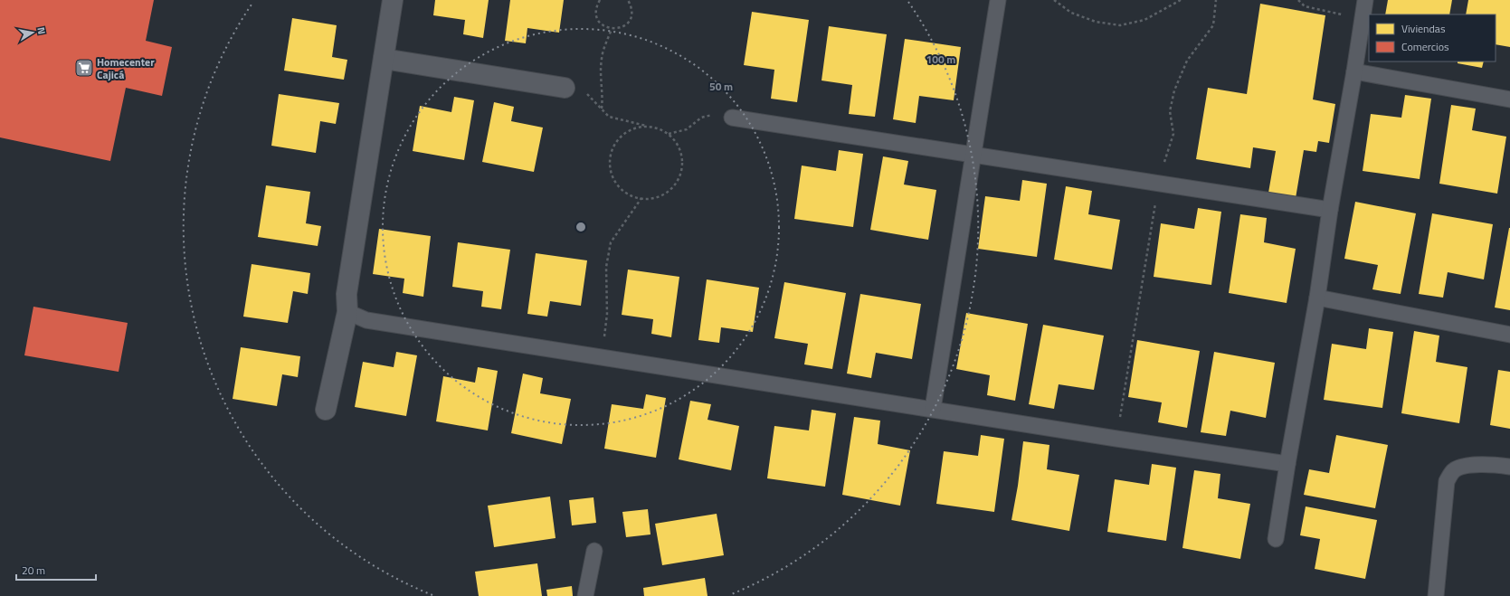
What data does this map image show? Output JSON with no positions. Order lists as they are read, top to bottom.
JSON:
{
  "places": {
    "supermarket": ["Homecenter Cajicá"]
  },
  "legend": ["Viviendas", "Comercios"],
  "scale_bar": "20 m",
  "north": "right",
  "rings": ["100 m", "50 m"]
}
